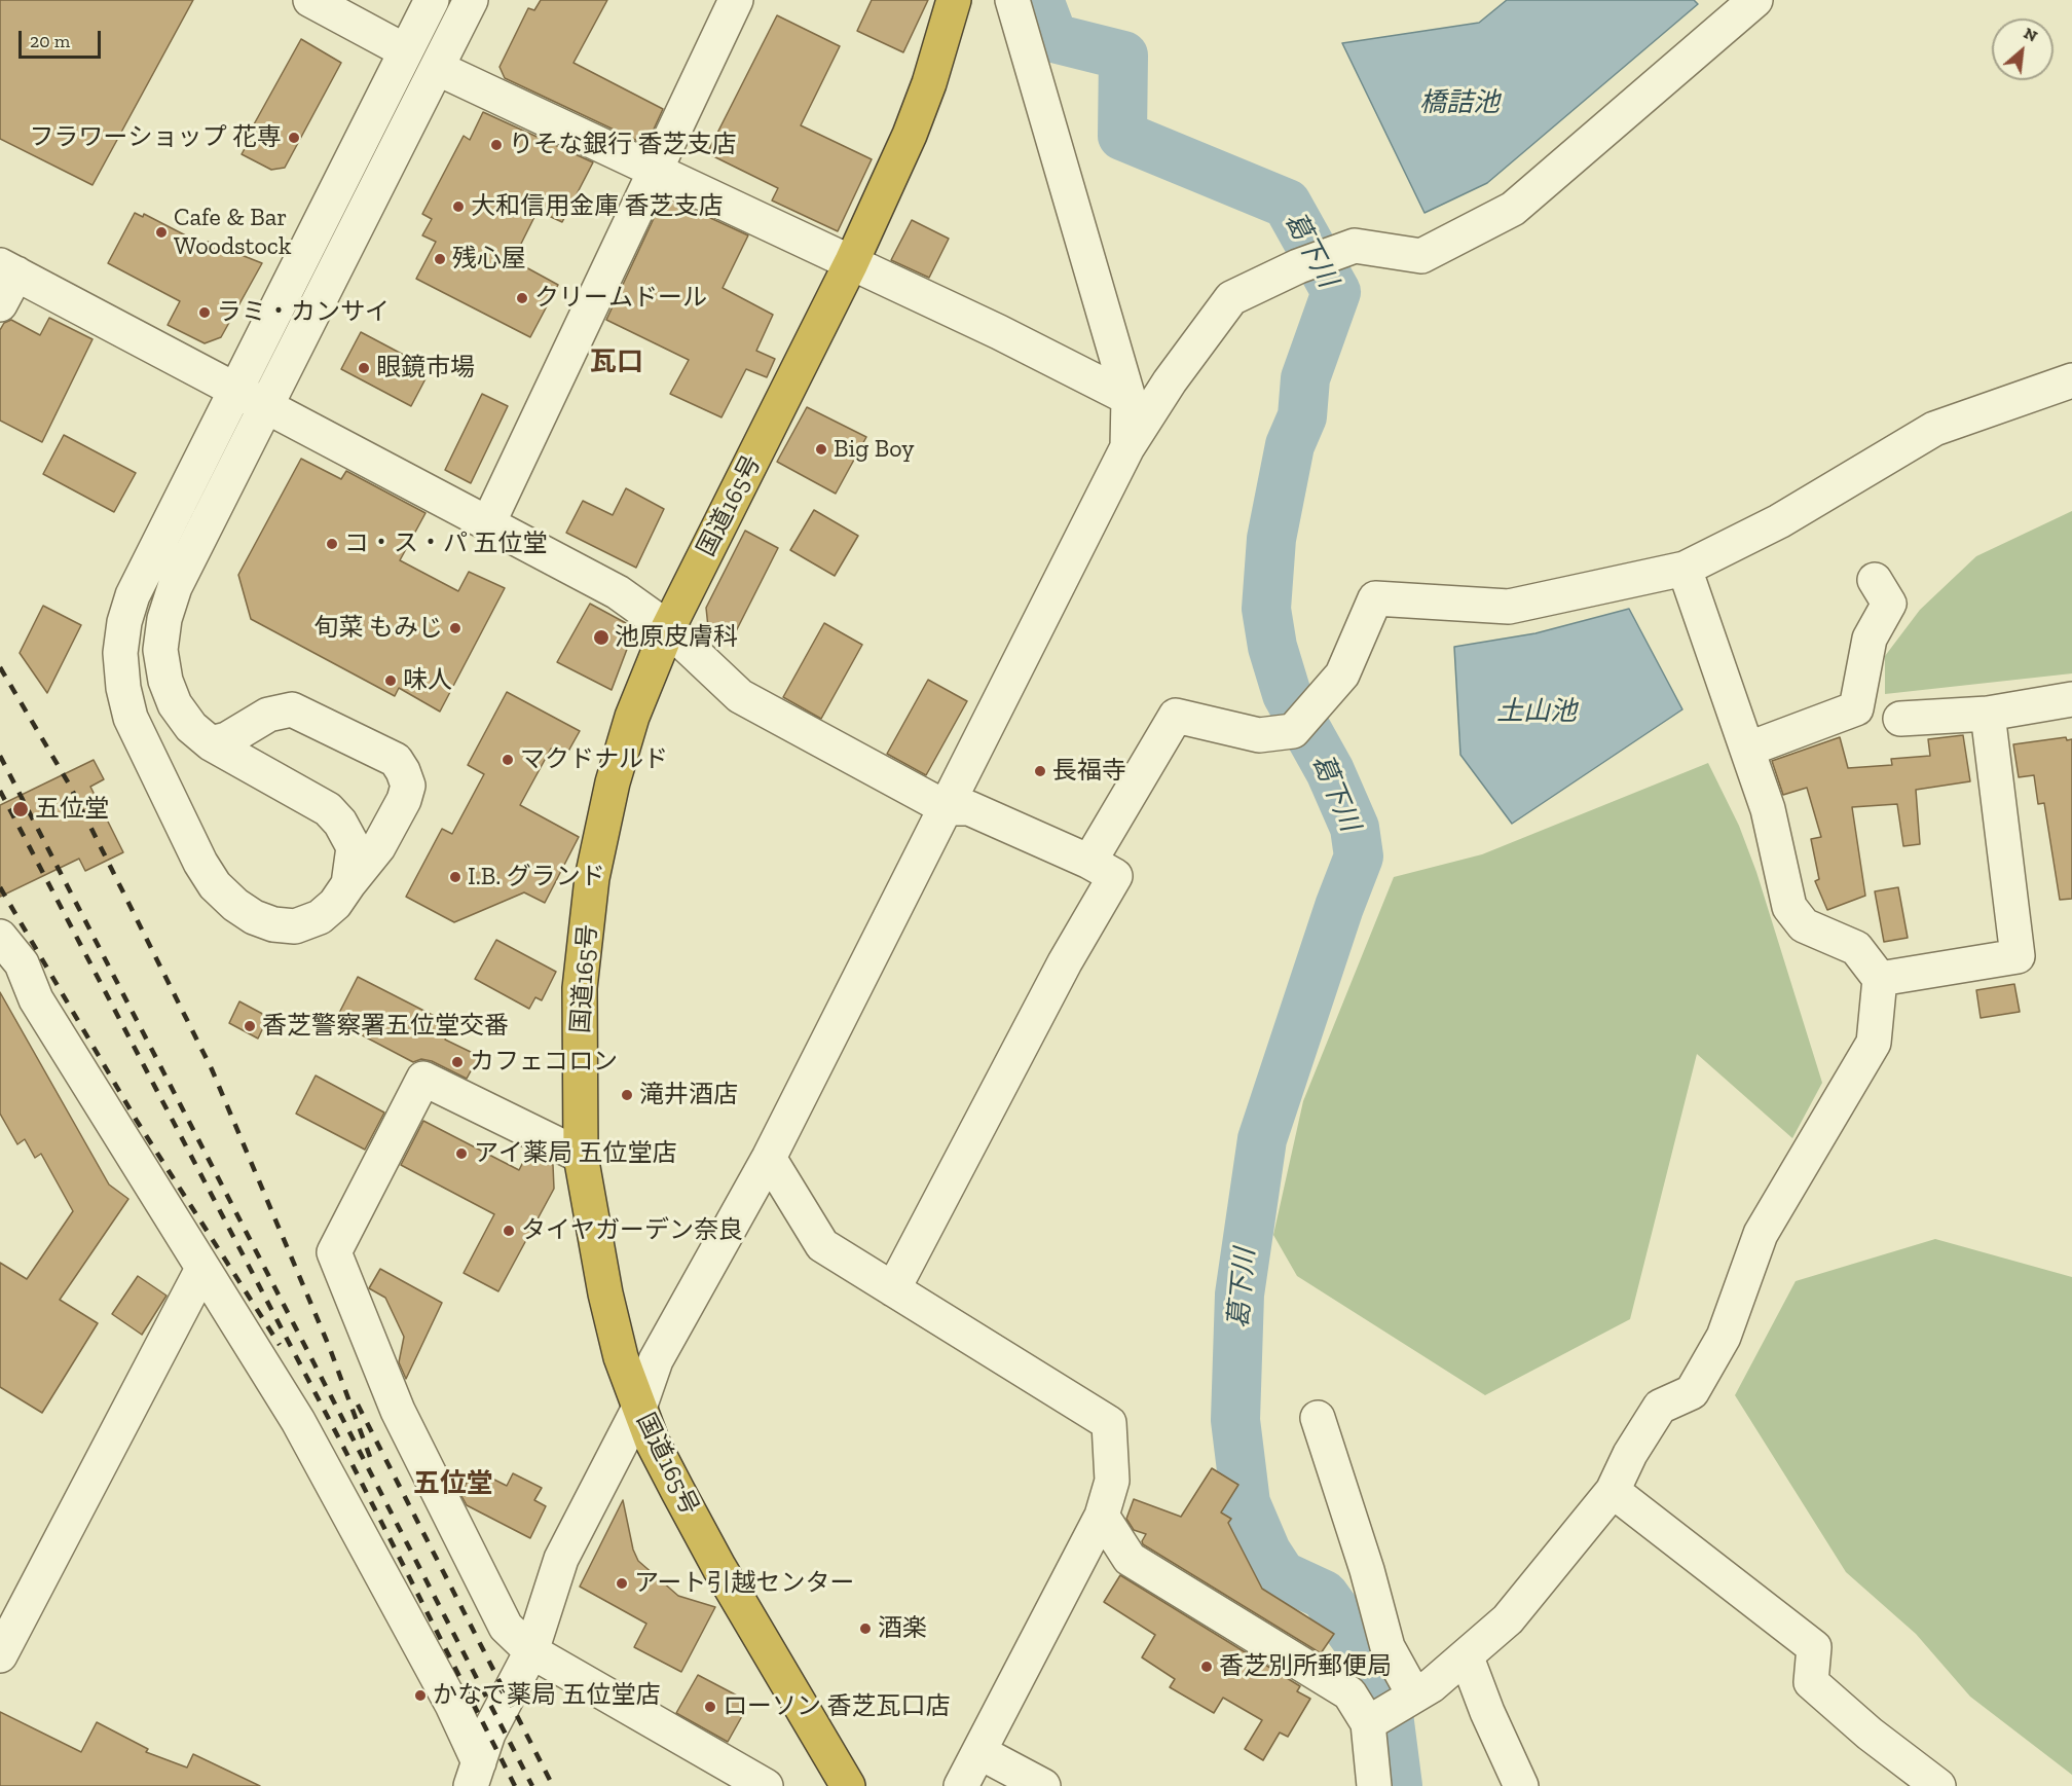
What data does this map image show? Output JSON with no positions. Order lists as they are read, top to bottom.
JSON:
{
  "streets": {
    "highway": ["国道165号"]
  },
  "districts": ["瓦口", "五位堂"],
  "water": ["橋詰池", "葛下川", "土山池"],
  "places": [
    "フラワーショップ 花専",
    "りそな銀行 香芝支店",
    "大和信用金庫 香芝支店",
    "Cafe & Bar Woodstock",
    "残心屋",
    "クリームドール",
    "ラミ・カンサイ",
    "眼鏡市場",
    "Big Boy",
    "コ・ス・パ 五位堂",
    "旬菜 もみじ",
    "池原皮膚科",
    "味人",
    "マクドナルド",
    "長福寺",
    "五位堂",
    "I.B. グランド",
    "香芝警察署五位堂交番",
    "カフェコロン",
    "滝井酒店",
    "アイ薬局 五位堂店",
    "タイヤガーデン奈良",
    "アート引越センター",
    "酒楽",
    "香芝別所郵便局",
    "かなで薬局 五位堂店",
    "ローソン 香芝瓦口店"
  ],
  "scale_bar": "20 m",
  "north": "top right"
}
